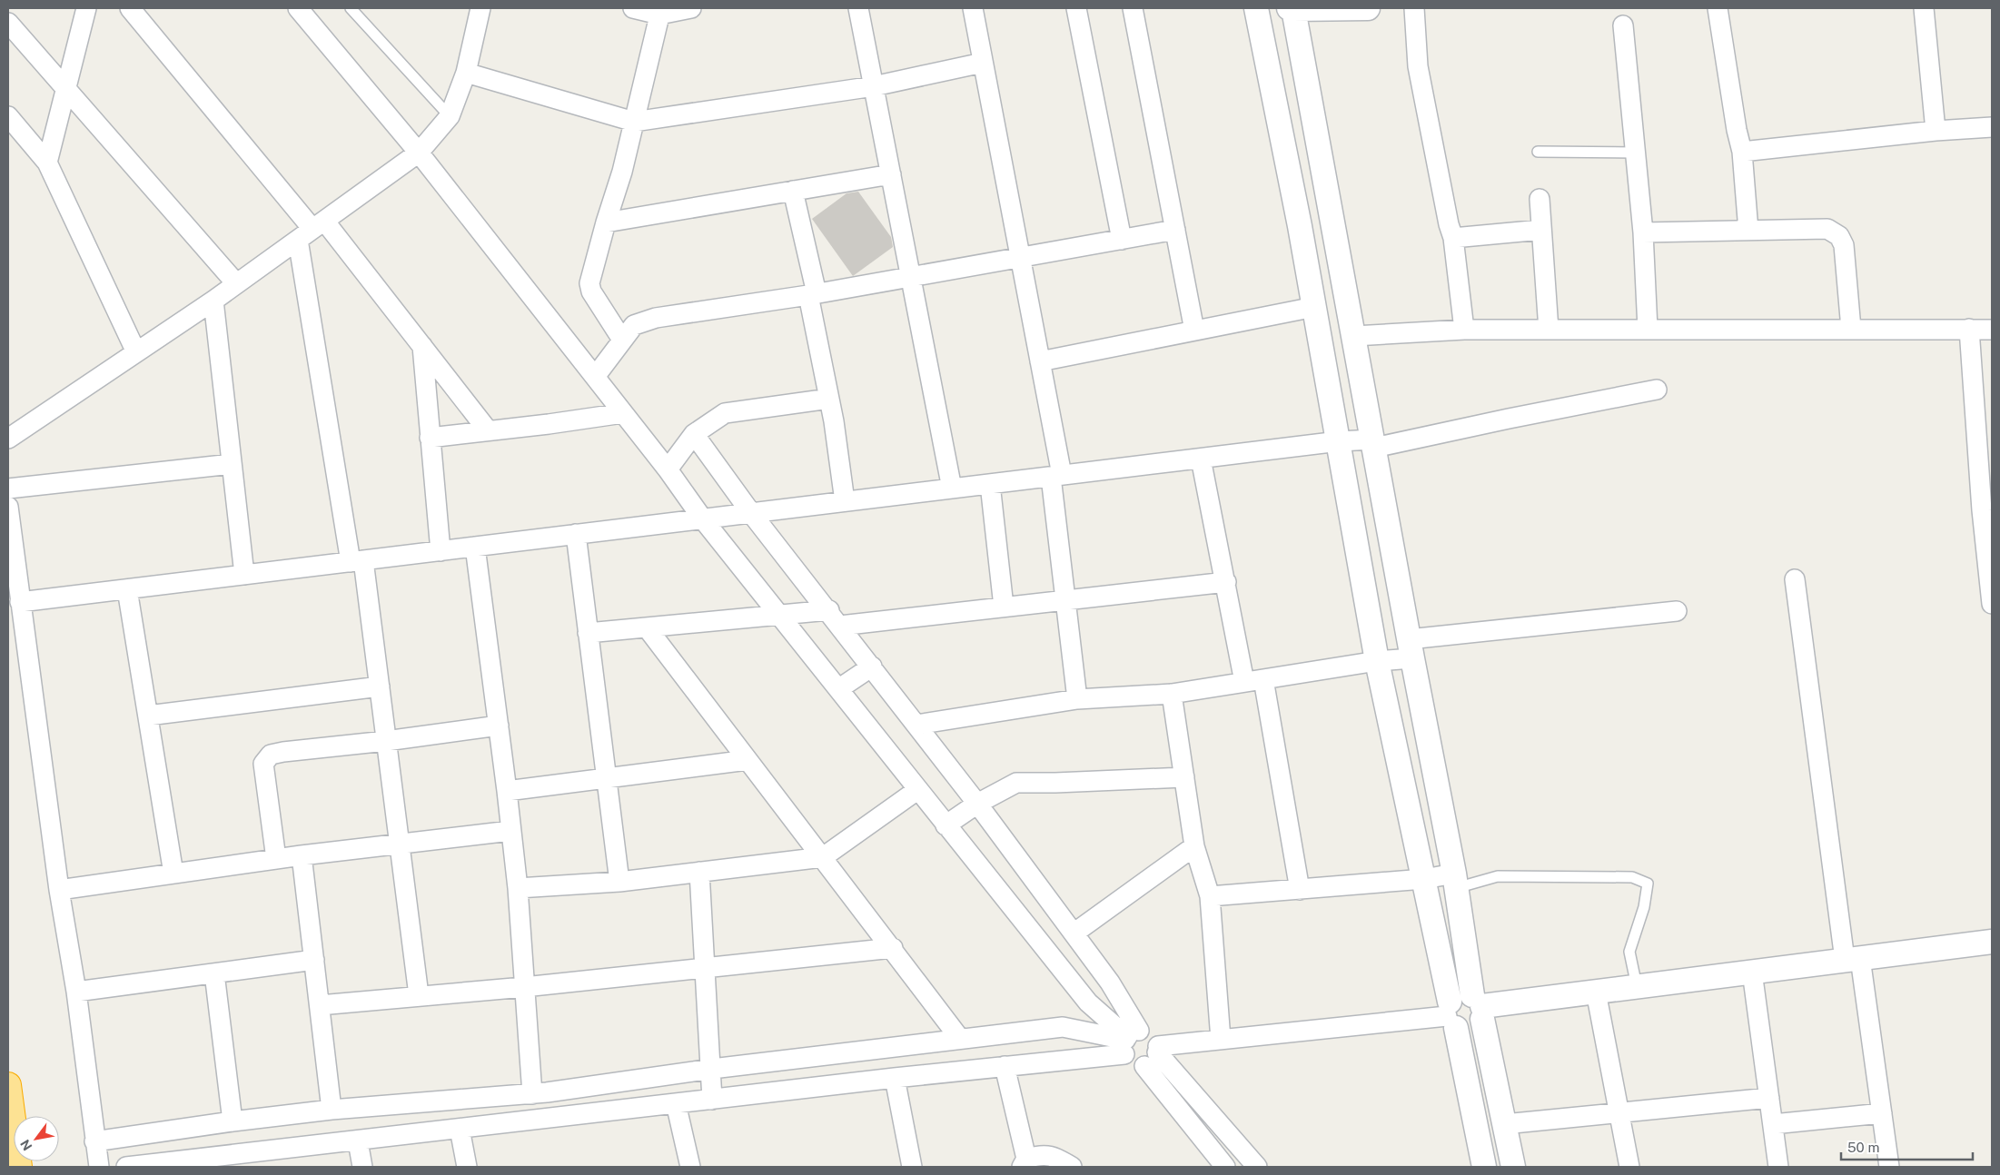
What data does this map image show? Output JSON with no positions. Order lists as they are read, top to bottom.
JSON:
{
  "scale_bar": "50 m",
  "north": "bottom left"
}
